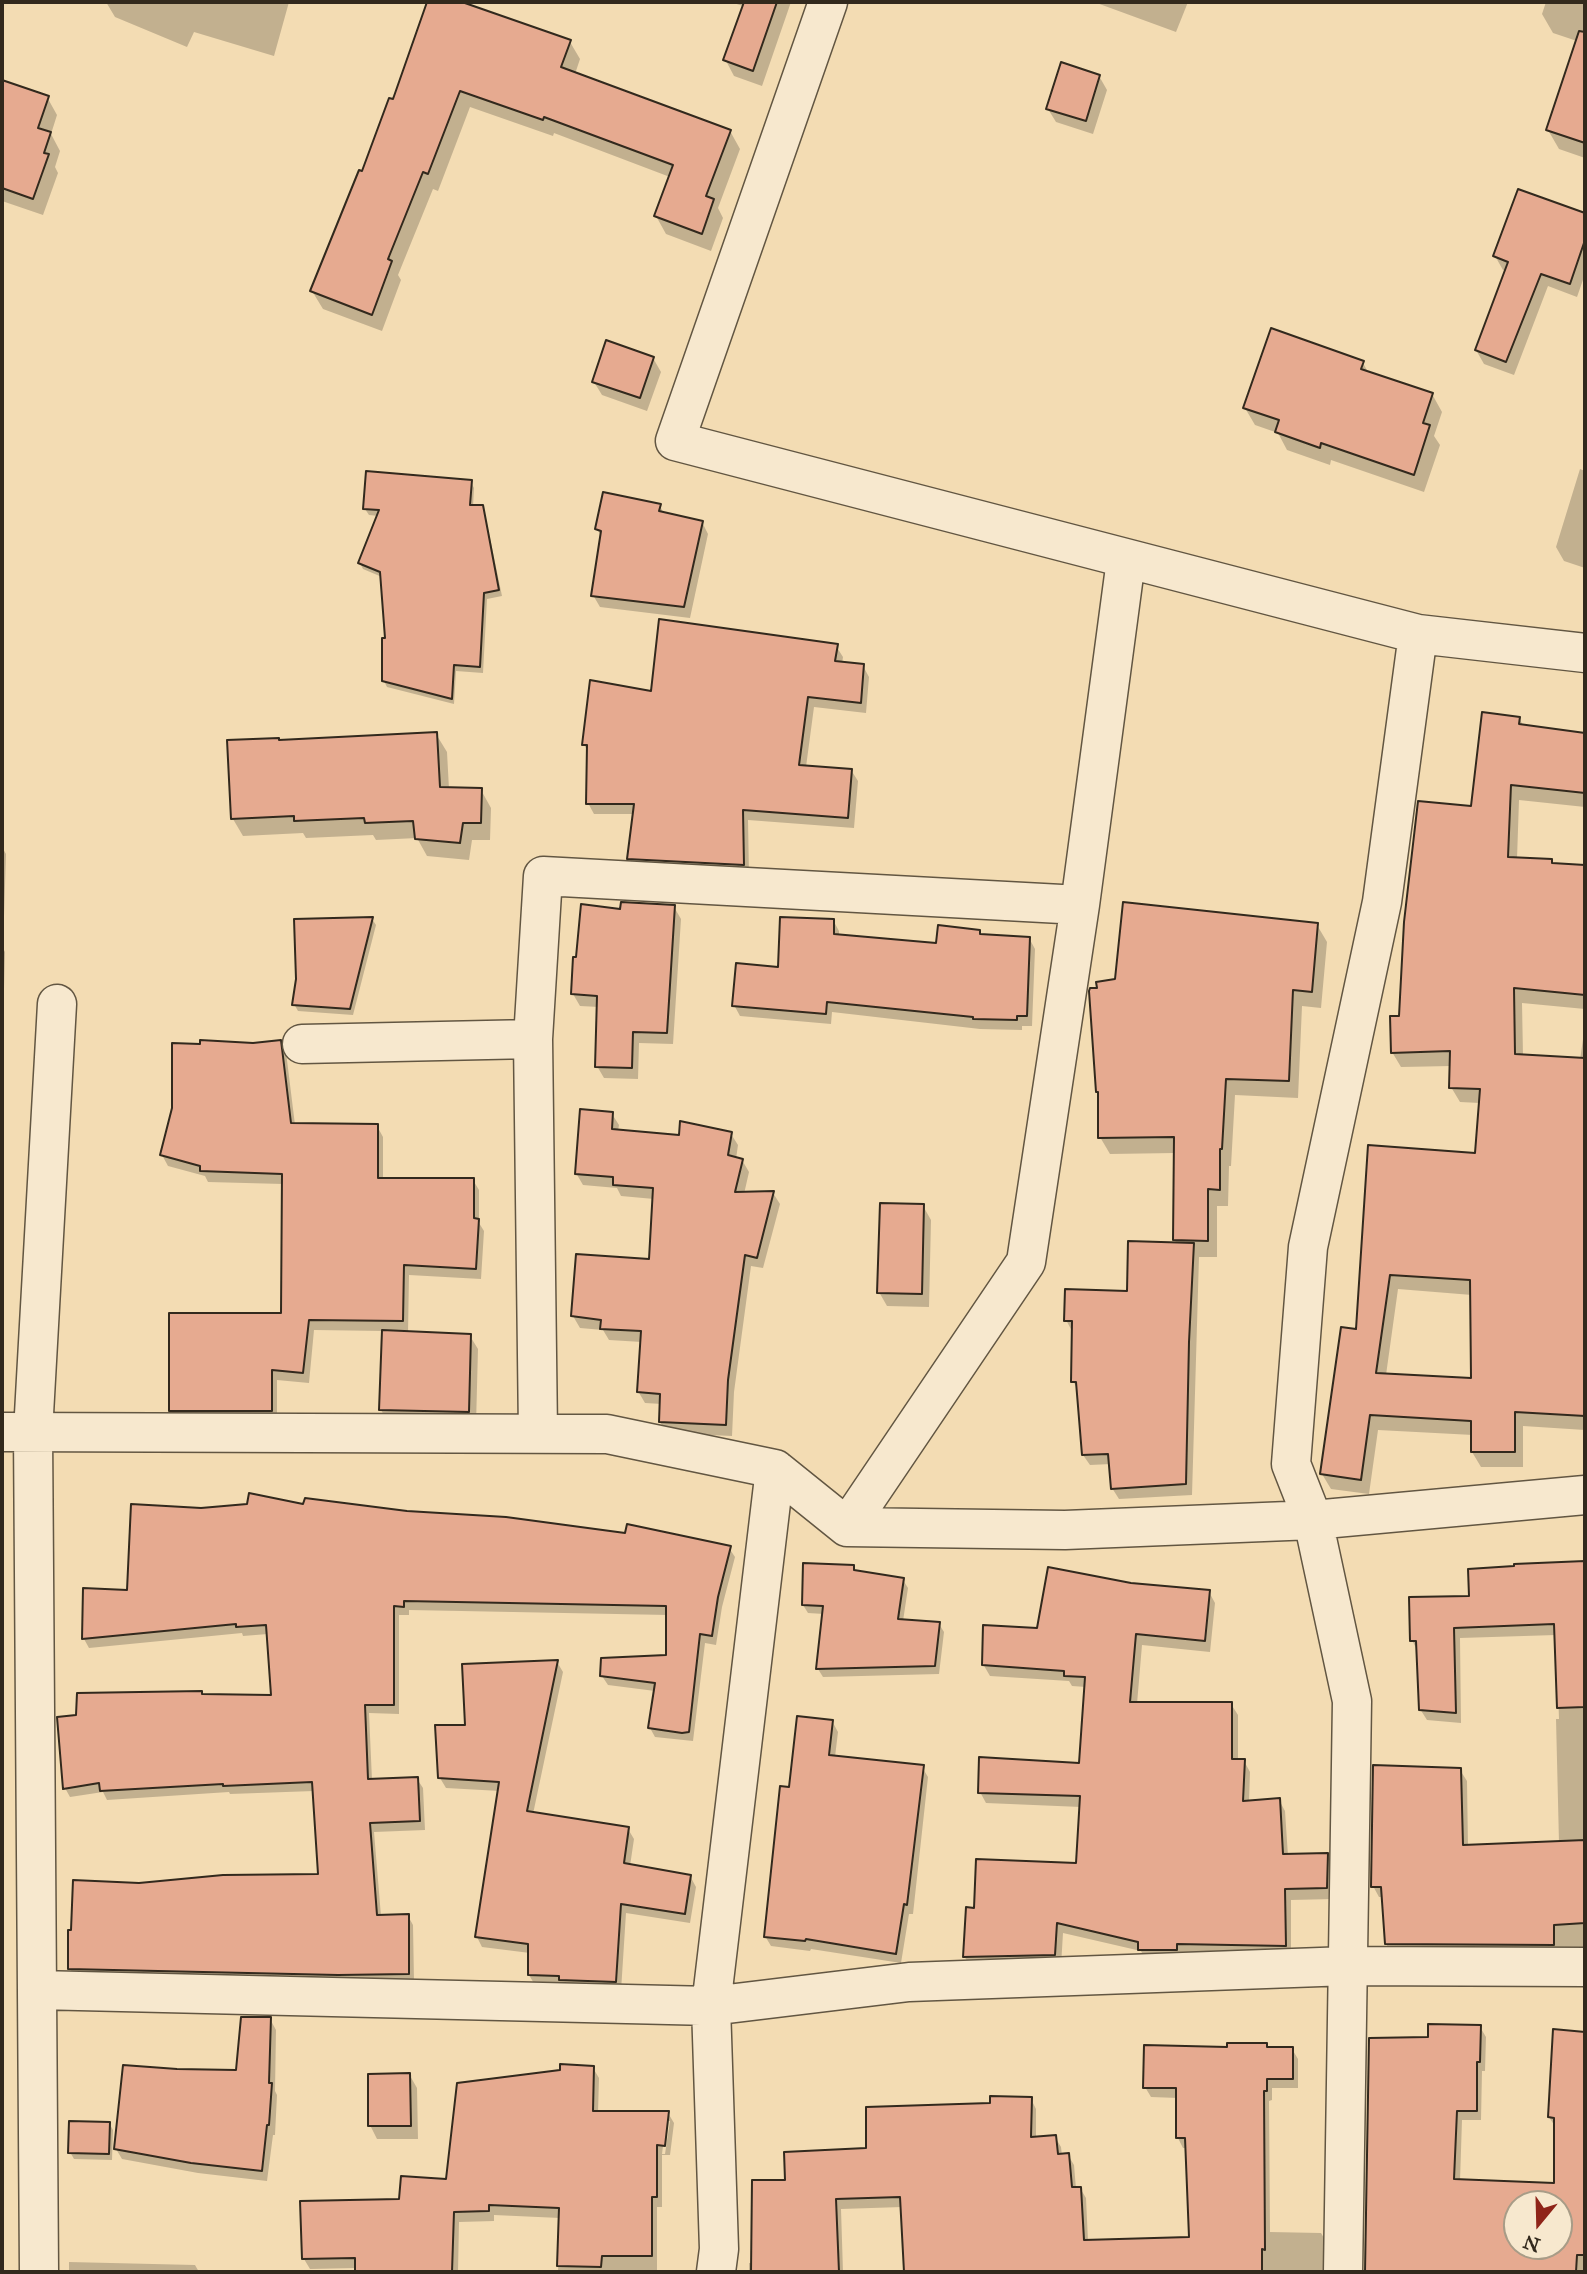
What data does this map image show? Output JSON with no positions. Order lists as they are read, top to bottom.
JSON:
{
  "north": "bottom"
}
